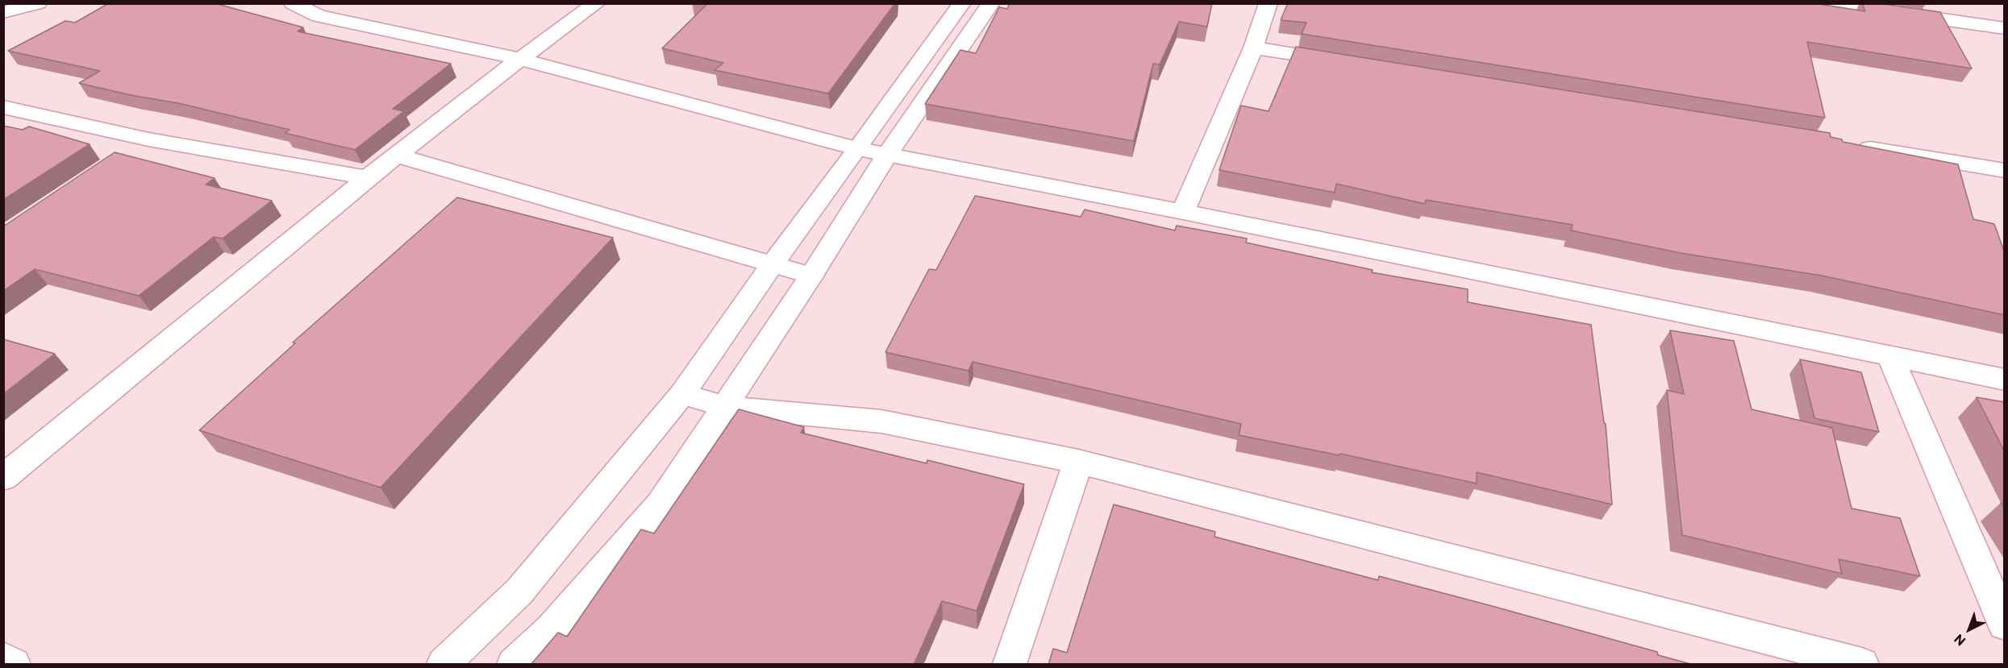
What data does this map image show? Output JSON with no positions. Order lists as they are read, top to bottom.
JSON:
{
  "north": "bottom left"
}
